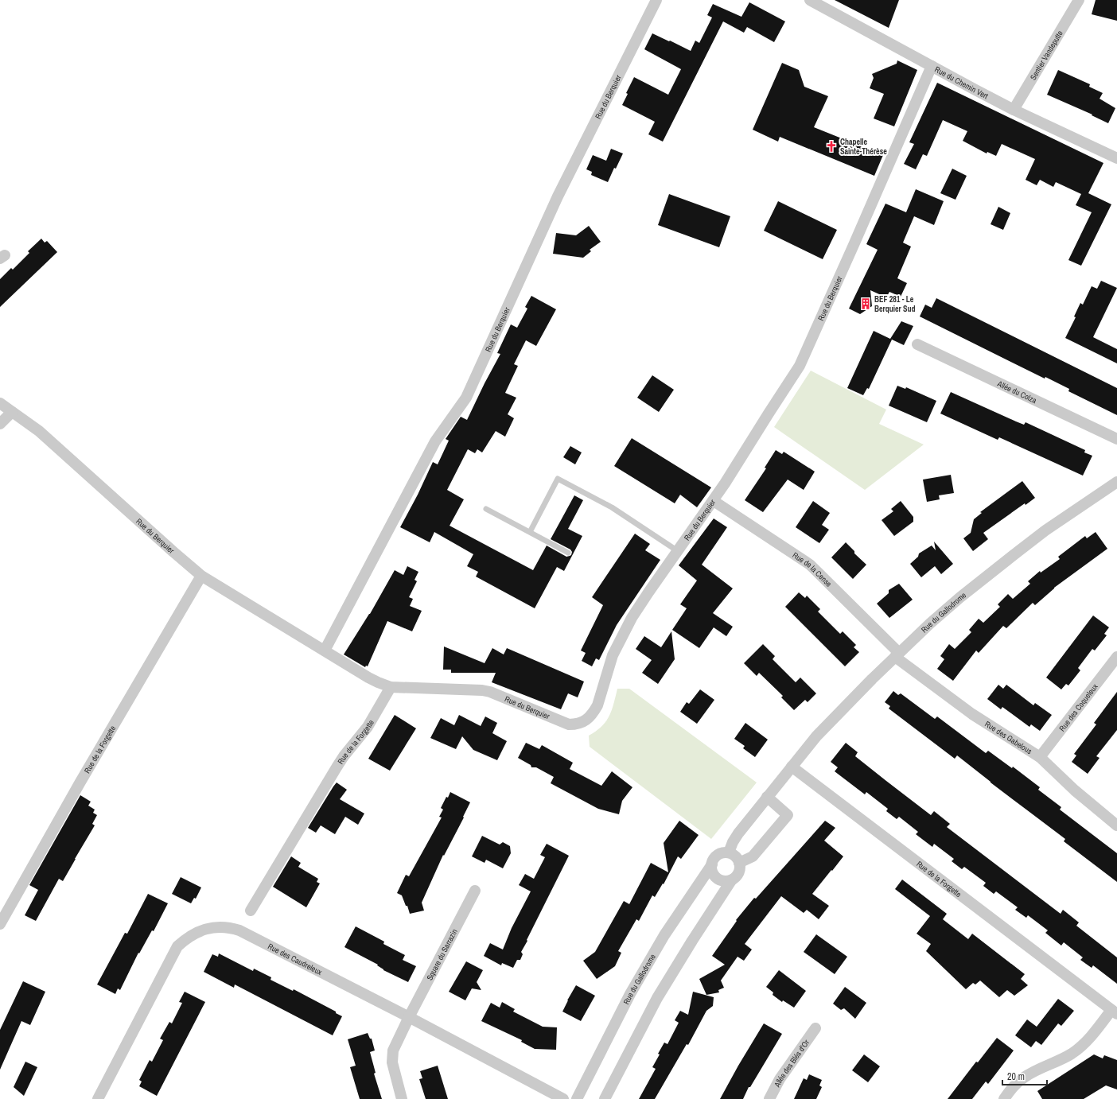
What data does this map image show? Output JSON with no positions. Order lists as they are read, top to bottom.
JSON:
{
  "streets": {
    "street": [
      "Sentier Vandeputte",
      "Rue du Chemin Vert",
      "Rue du Berquier",
      "Allée du Colza",
      "Rue de la Cense",
      "Rue du Gallodrome",
      "Rue des Coqueleux",
      "Rue des Gabelous",
      "Rue de la Forgette",
      "Square du Sarrazin",
      "Rue des Caudreleux",
      "Allée des Blés d'Or"
    ]
  },
  "crossings": [
    ["Sentier Vandeputte", "Rue du Chemin Vert"],
    ["Rue du Chemin Vert", "Rue du Berquier"],
    ["Rue du Berquier", "Rue de la Cense"],
    ["Rue du Berquier", "Rue de la Forgette"],
    ["Rue de la Cense", "Rue du Gallodrome"],
    ["Rue de la Cense", "Rue des Gabelous"],
    ["Rue du Gallodrome", "Rue des Gabelous"],
    ["Rue du Gallodrome", "Rue de la Forgette"],
    ["Rue des Coqueleux", "Rue des Gabelous"],
    ["Square du Sarrazin", "Rue des Caudreleux"]
  ],
  "places": {
    "church": ["Chapelle Sainte-Thérèse"],
    "building": ["BEF 281 - Le Berquier Sud"]
  },
  "scale_bar": "20 m"
}
